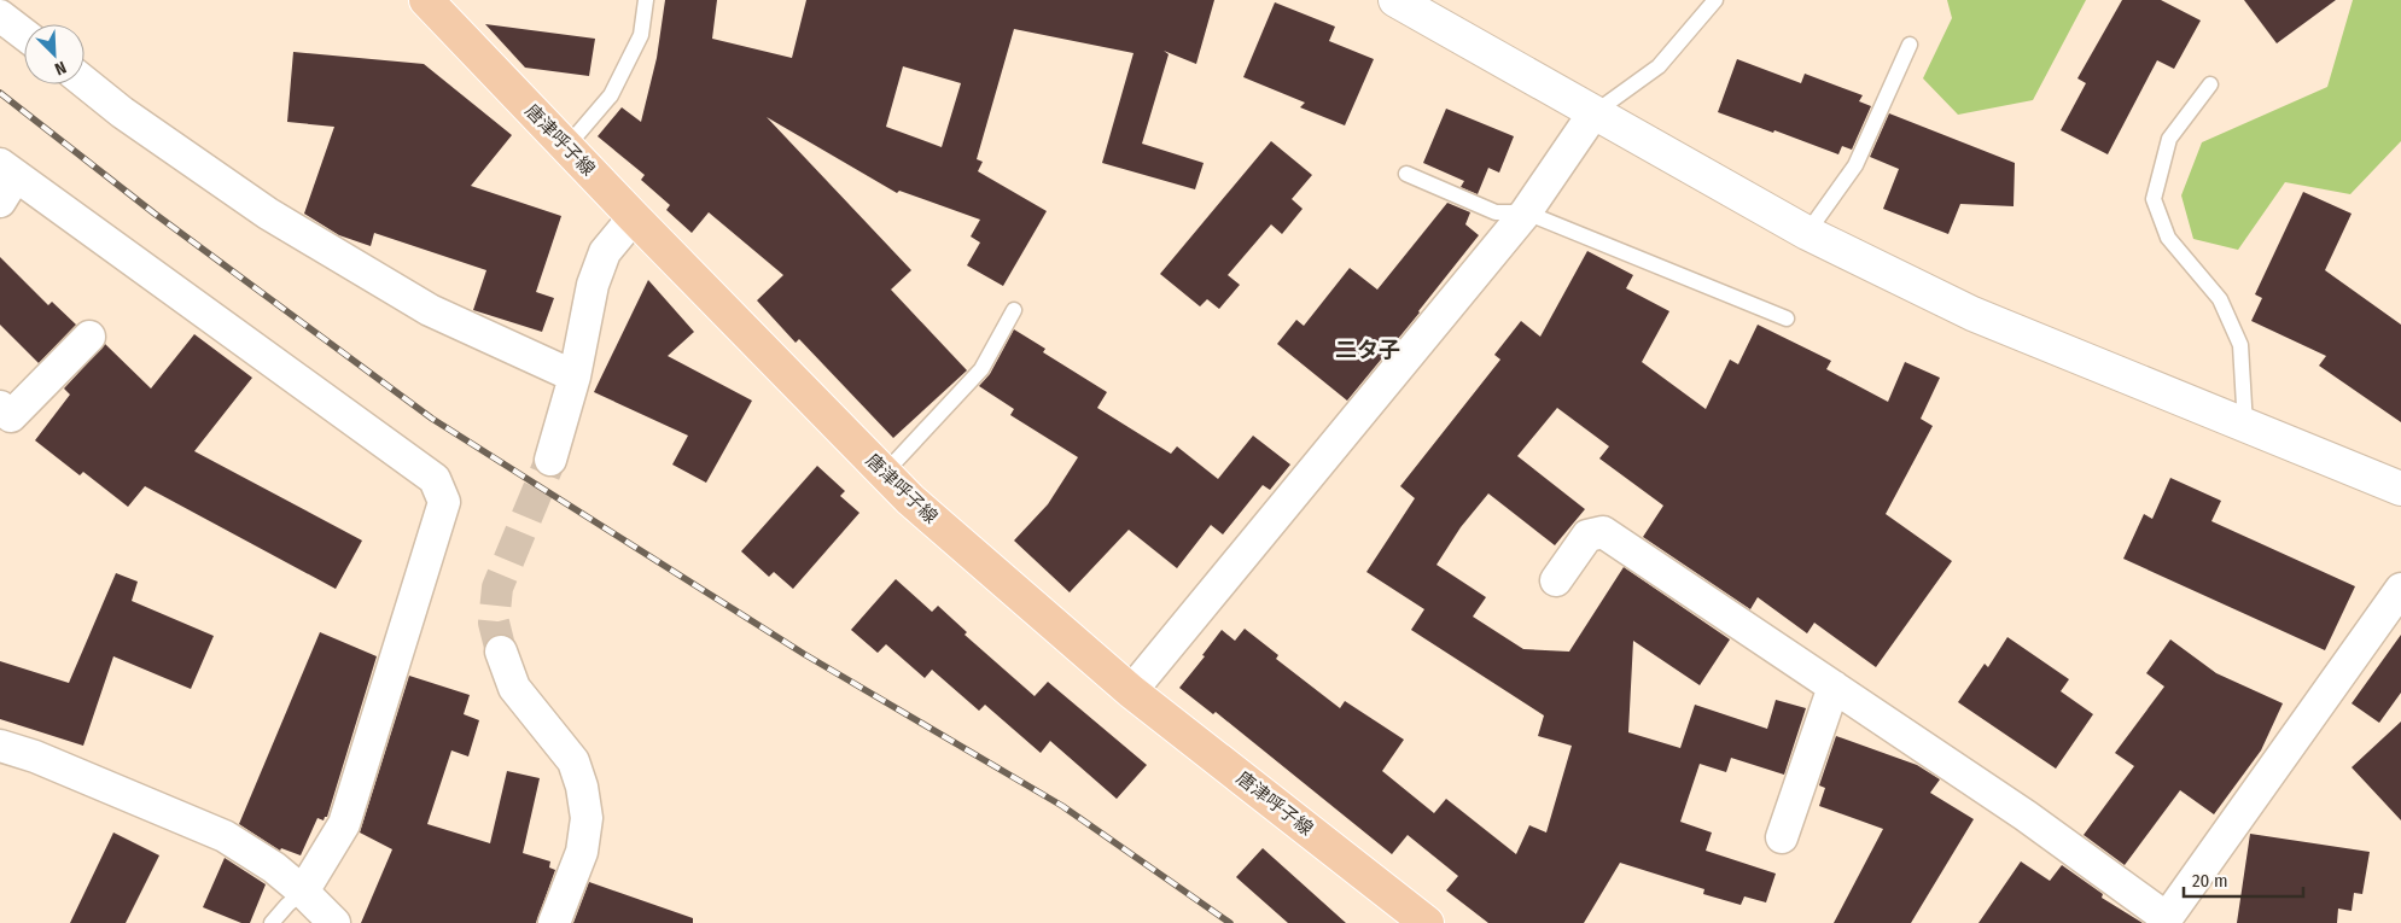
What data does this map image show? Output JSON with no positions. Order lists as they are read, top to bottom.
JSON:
{
  "streets": {
    "main road": ["唐津呼子線"]
  },
  "districts": ["二タ子"],
  "scale_bar": "20 m",
  "north": "bottom right"
}
